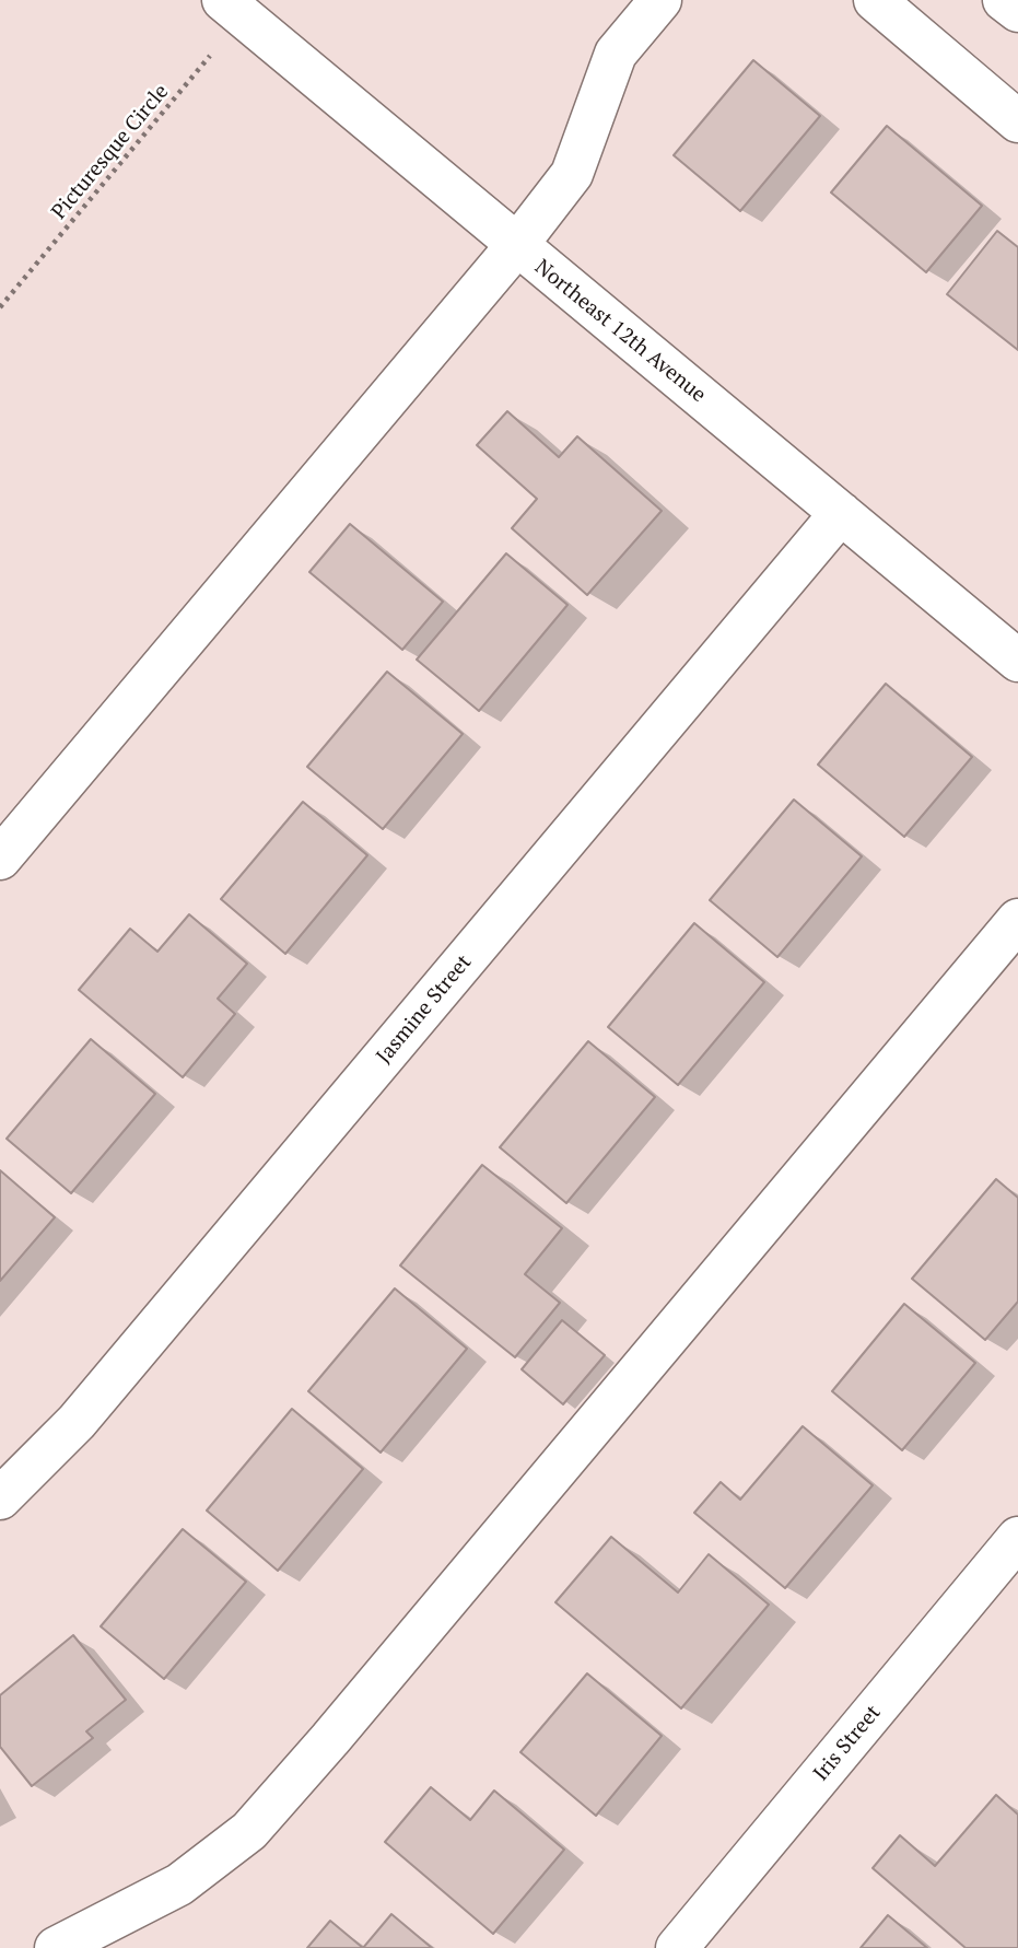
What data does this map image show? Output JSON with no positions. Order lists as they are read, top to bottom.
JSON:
{
  "streets": {
    "street": ["Northeast 12th Avenue", "Jasmine Street", "Iris Street"],
    "path": ["Picturesque Circle"]
  },
  "crossings": [
    ["Picturesque Circle", "Northeast 12th Avenue"],
    ["Northeast 12th Avenue", "Jasmine Street"]
  ]
}
